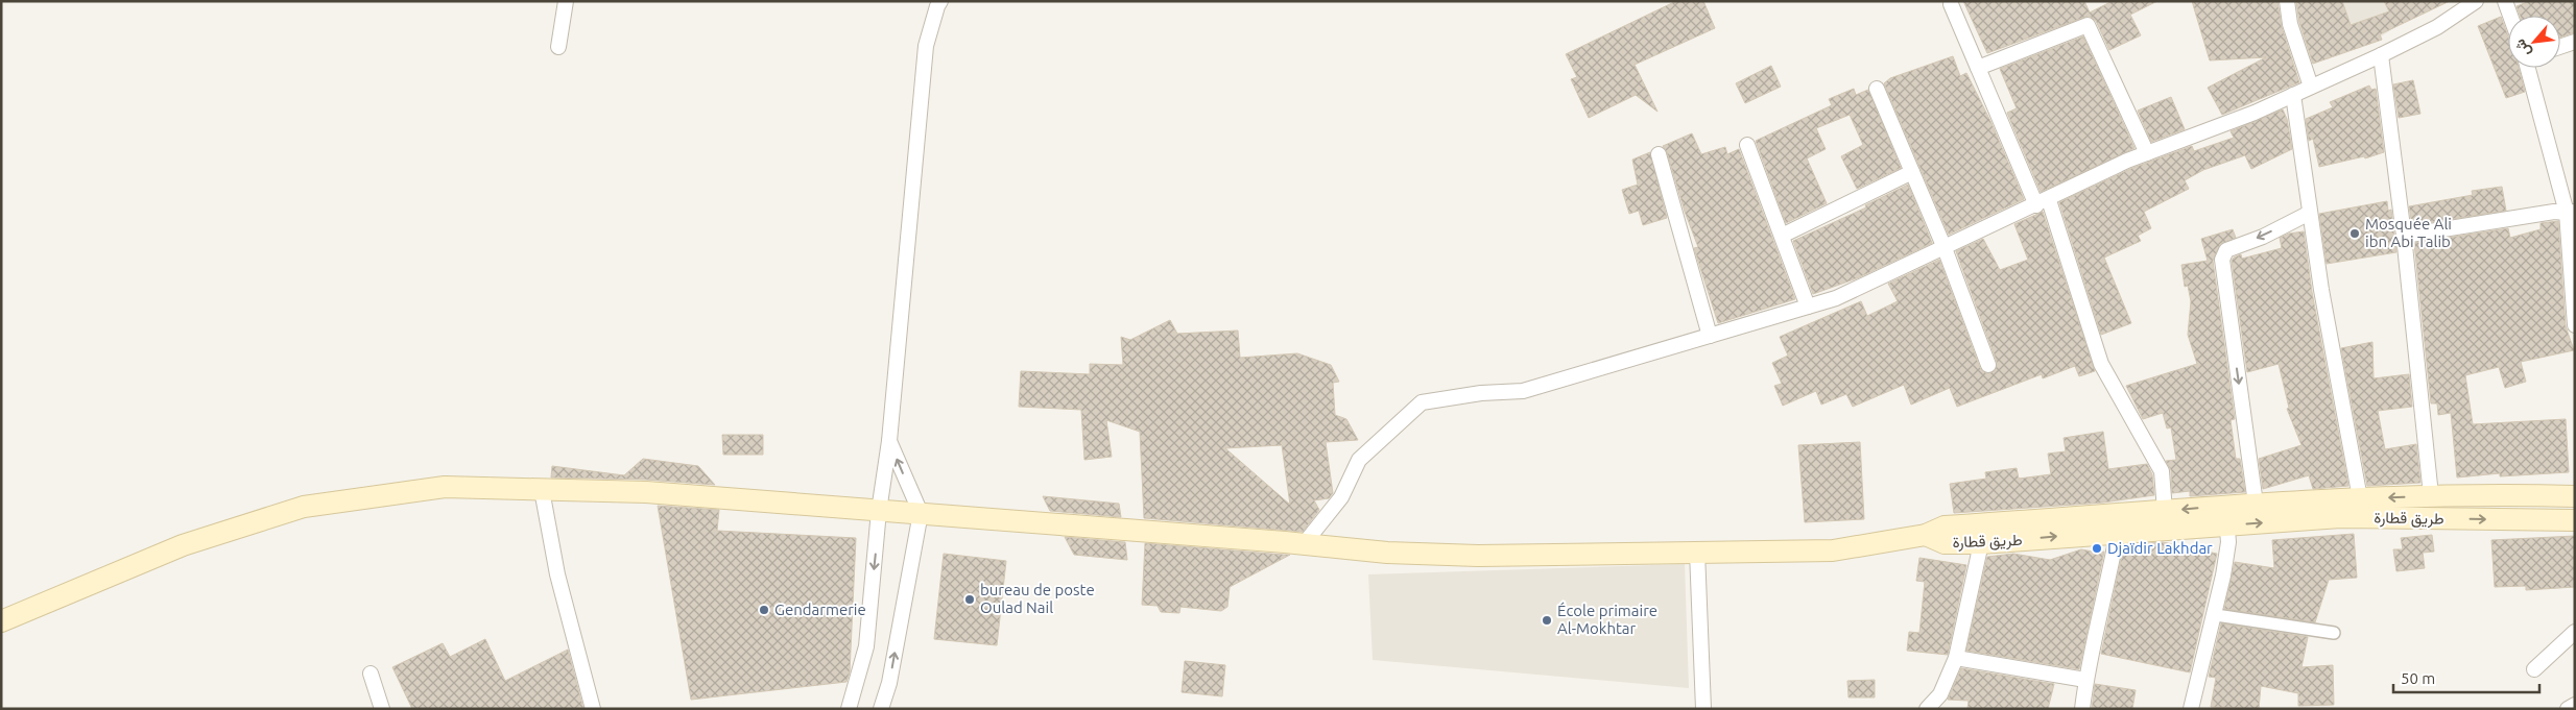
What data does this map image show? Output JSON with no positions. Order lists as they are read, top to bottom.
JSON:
{
  "streets": {
    "main road": ["طريق قطارة"]
  },
  "places": [
    "Mosquée Ali ibn Abi Talib",
    "Djaïdir Lakhdar",
    "bureau de poste Oulad Nail",
    "Gendarmerie",
    "École primaire Al-Mokhtar"
  ],
  "scale_bar": "50 m",
  "north": "bottom left"
}
